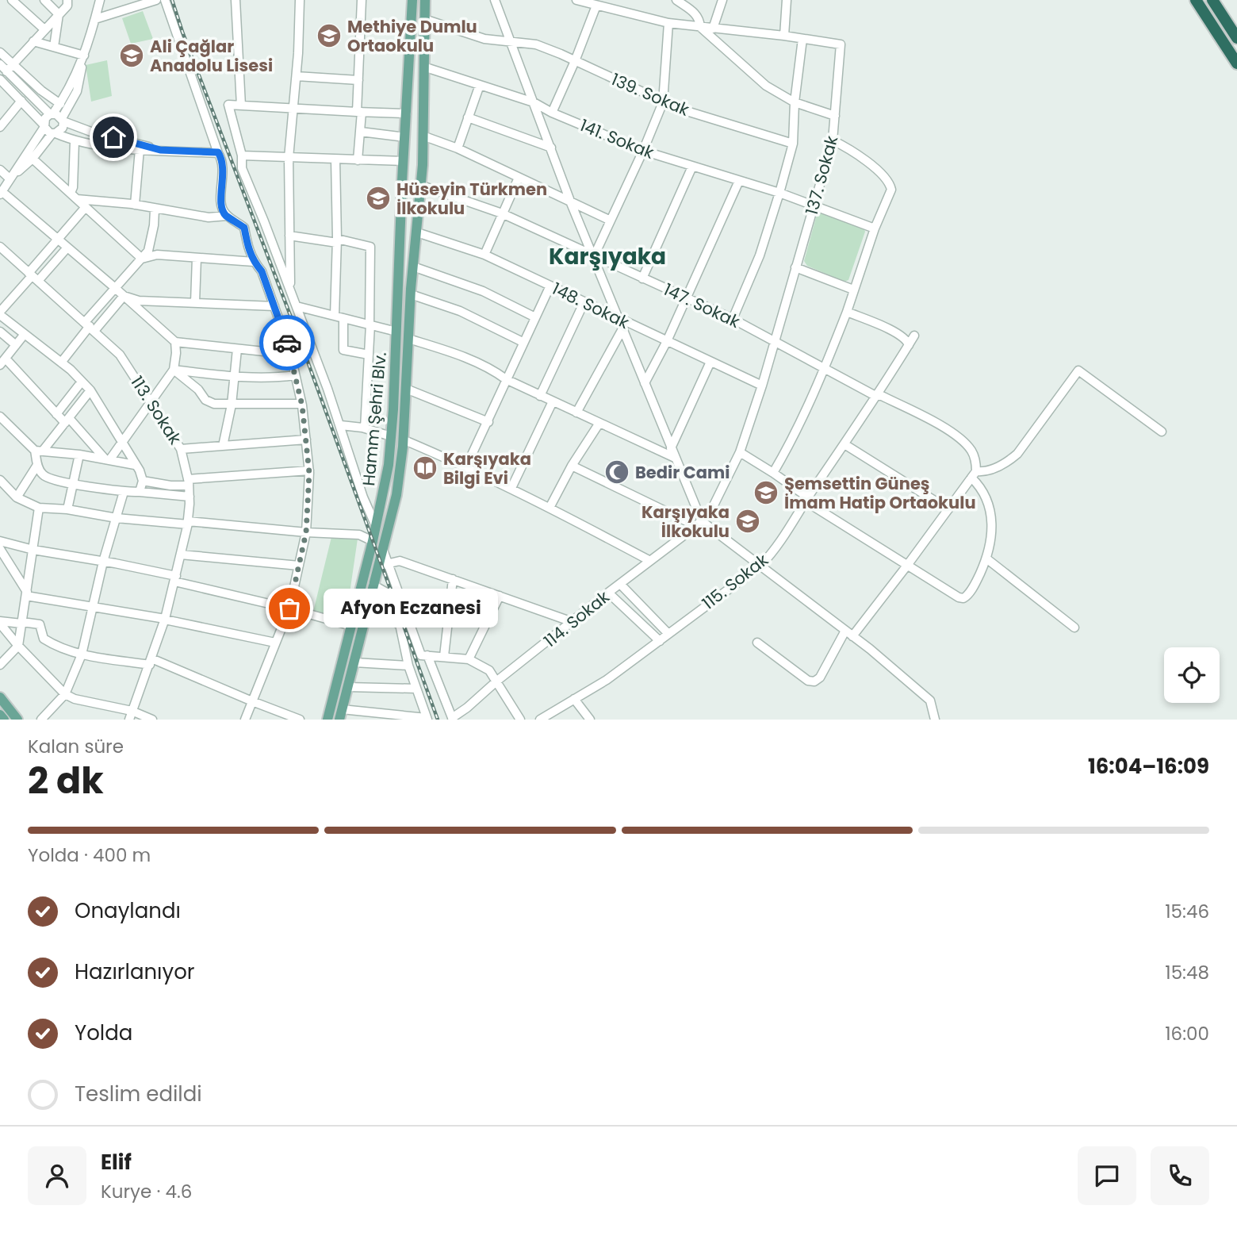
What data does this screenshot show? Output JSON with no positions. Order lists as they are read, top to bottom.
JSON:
{
  "streets": {
    "main road": ["Hamm Şehri Blv."],
    "street": [
      "139. Sokak",
      "141. Sokak",
      "137. Sokak",
      "148. Sokak",
      "147. Sokak",
      "113. Sokak",
      "115. Sokak",
      "114. Sokak"
    ]
  },
  "crossings": [
    ["139. Sokak", "Hamm Şehri Blv."],
    ["141. Sokak", "137. Sokak"],
    ["141. Sokak", "Hamm Şehri Blv."],
    ["137. Sokak", "148. Sokak"],
    ["137. Sokak", "147. Sokak"],
    ["137. Sokak", "114. Sokak"],
    ["148. Sokak", "Hamm Şehri Blv."],
    ["147. Sokak", "Hamm Şehri Blv."],
    ["147. Sokak", "115. Sokak"]
  ],
  "districts": ["Karşıyaka"],
  "places": {
    "school or university": [
      "Methiye Dumlu Ortaokulu",
      "Ali Çağlar Anadolu Lisesi",
      "Hüseyin Türkmen İlkokulu",
      "Şemsettin Güneş İmam Hatip Ortaokulu",
      "Karşıyaka İlkokulu"
    ],
    "library": ["Karşıyaka Bilgi Evi"],
    "mosque": ["Bedir Cami"],
    "other": ["Afyon Eczanesi"]
  },
  "page": {
    "bubble": "Afyon Eczanesi",
    "heading": ["2 dk", "Kalan süre", "16:04–16:09"],
    "panel": ["Elif", "Kurye · 4.6"],
    "bar": "Yolda · 400 m",
    "list": [
      ["Onaylandı", "15:46"],
      ["Hazırlanıyor", "15:48"],
      ["Yolda", "16:00"],
      "Teslim edildi"
    ]
  }
}
